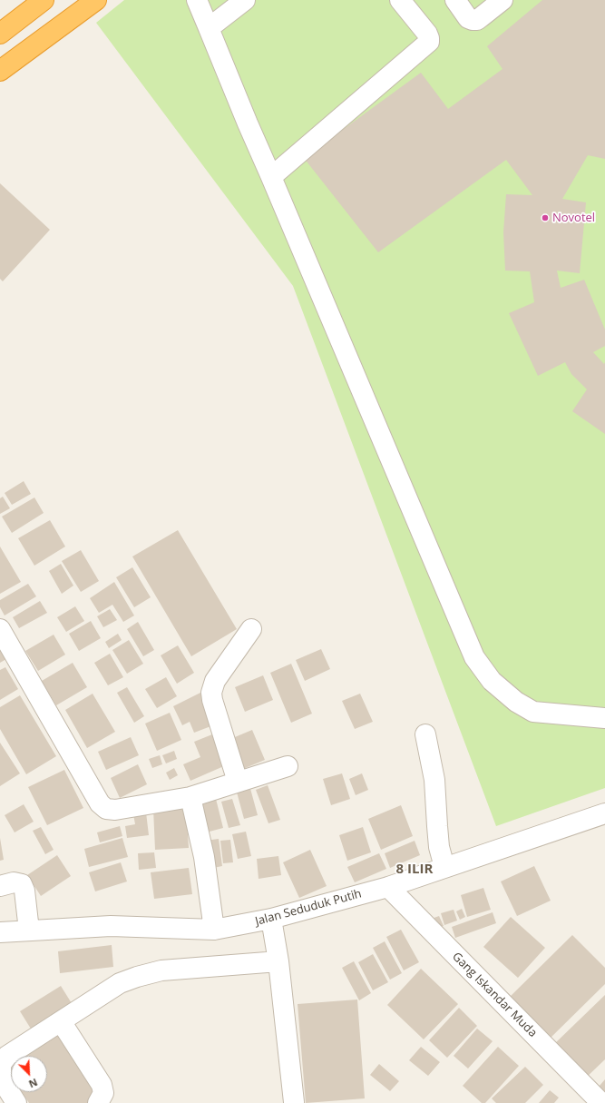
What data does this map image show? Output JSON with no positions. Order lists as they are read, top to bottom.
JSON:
{
  "streets": {
    "street": ["Jalan Seduduk Putih", "Gang Iskandar Muda"]
  },
  "crossings": [
    ["Jalan Seduduk Putih", "Gang Iskandar Muda"]
  ],
  "districts": ["8 ILIR"],
  "places": ["Novotel"],
  "north": "bottom right"
}
